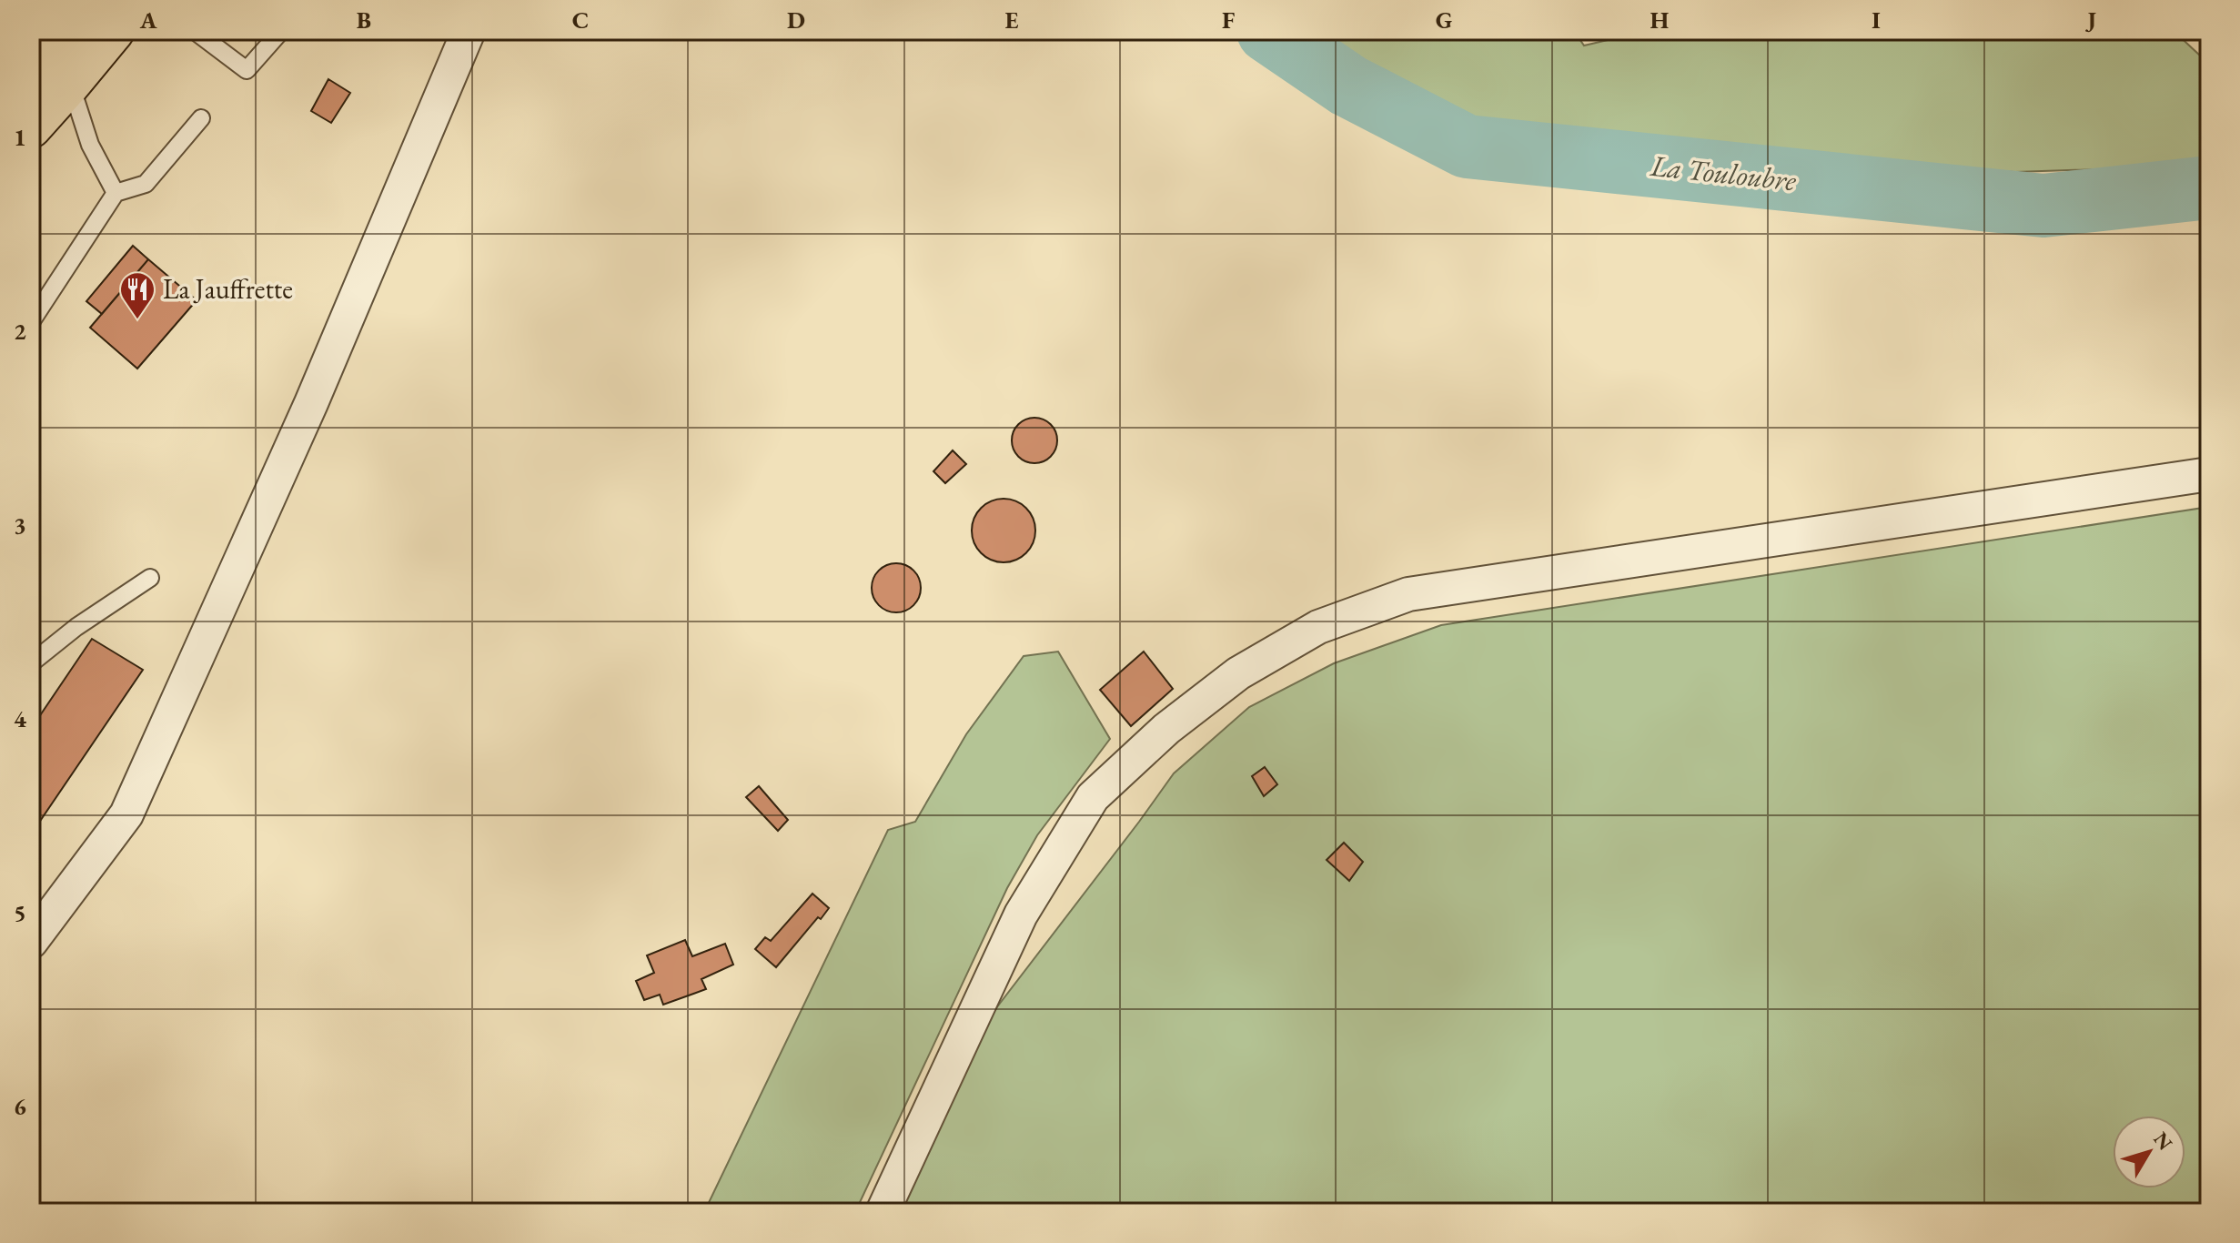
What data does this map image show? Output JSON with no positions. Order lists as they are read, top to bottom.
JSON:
{
  "water": ["La Touloubre"],
  "places": {
    "restaurant": ["La Jauffrette"]
  },
  "north": "top right",
  "grid": {
    "columns": [
      "A",
      "B",
      "C",
      "D",
      "E",
      "F",
      "G",
      "H",
      "I",
      "J"
    ],
    "rows": [
      "1",
      "2",
      "3",
      "4",
      "5",
      "6"
    ]
  }
}
